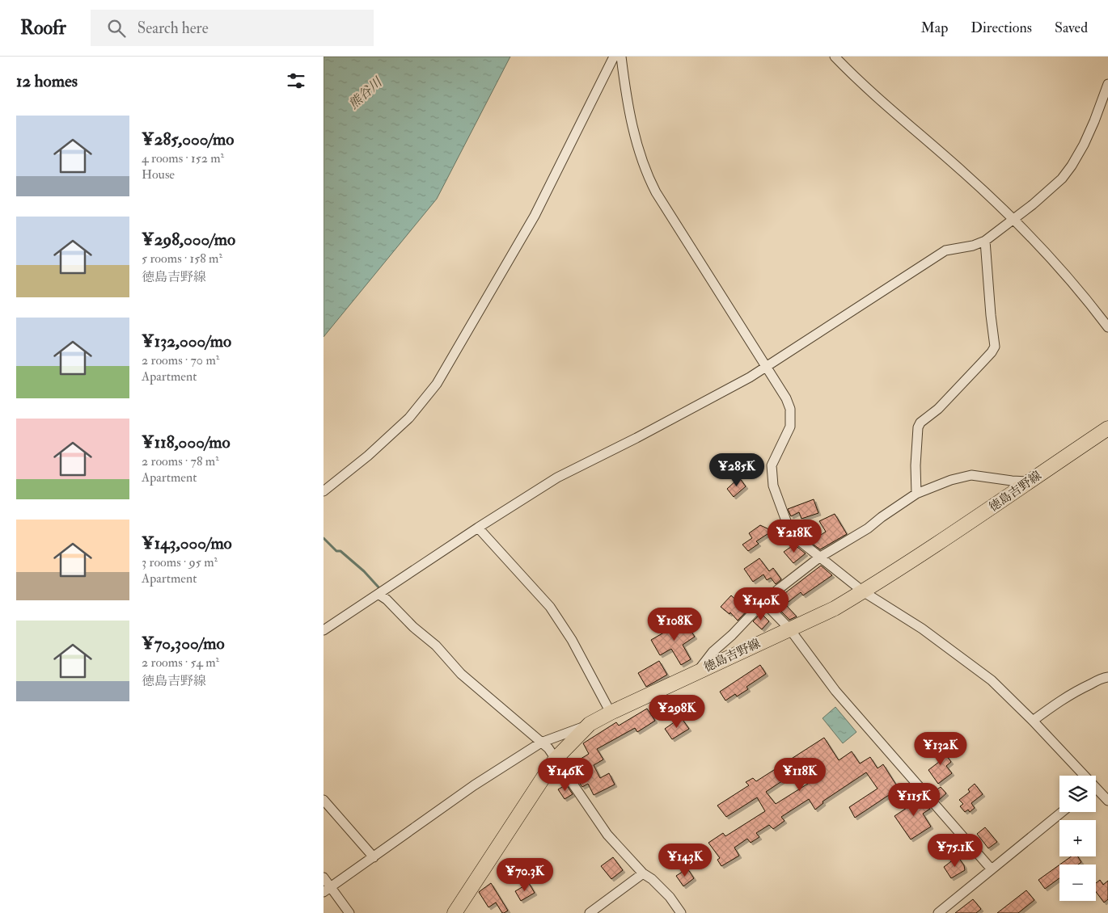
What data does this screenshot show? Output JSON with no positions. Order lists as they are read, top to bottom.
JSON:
{
  "streets": {
    "main road": ["徳島吉野線"]
  },
  "water": ["熊谷川"],
  "page": {
    "header": "Roofr",
    "search": "Search here",
    "nav": ["Map", "Directions", "Saved"],
    "heading": "12 homes",
    "list": [
      {
        "name": "¥285,000/mo",
        "note": "4 rooms · 152 m² · House"
      },
      {
        "name": "¥298,000/mo",
        "note": "5 rooms · 158 m² · 徳島吉野線"
      },
      {
        "name": "¥132,000/mo",
        "note": "2 rooms · 70 m² · Apartment"
      },
      {
        "name": "¥118,000/mo",
        "note": "2 rooms · 78 m² · Apartment"
      },
      {
        "name": "¥143,000/mo",
        "note": "3 rooms · 95 m² · Apartment"
      },
      {
        "name": "¥70,300/mo",
        "note": "2 rooms · 54 m² · 徳島吉野線"
      }
    ],
    "price": [
      "¥285K",
      "¥218K",
      "¥140K",
      "¥108K",
      "¥298K",
      "¥132K",
      "¥146K",
      "¥118K",
      "¥115K",
      "¥75.1K",
      "¥143K",
      "¥70.3K"
    ],
    "map_buttons": ["+", "−"]
  }
}
